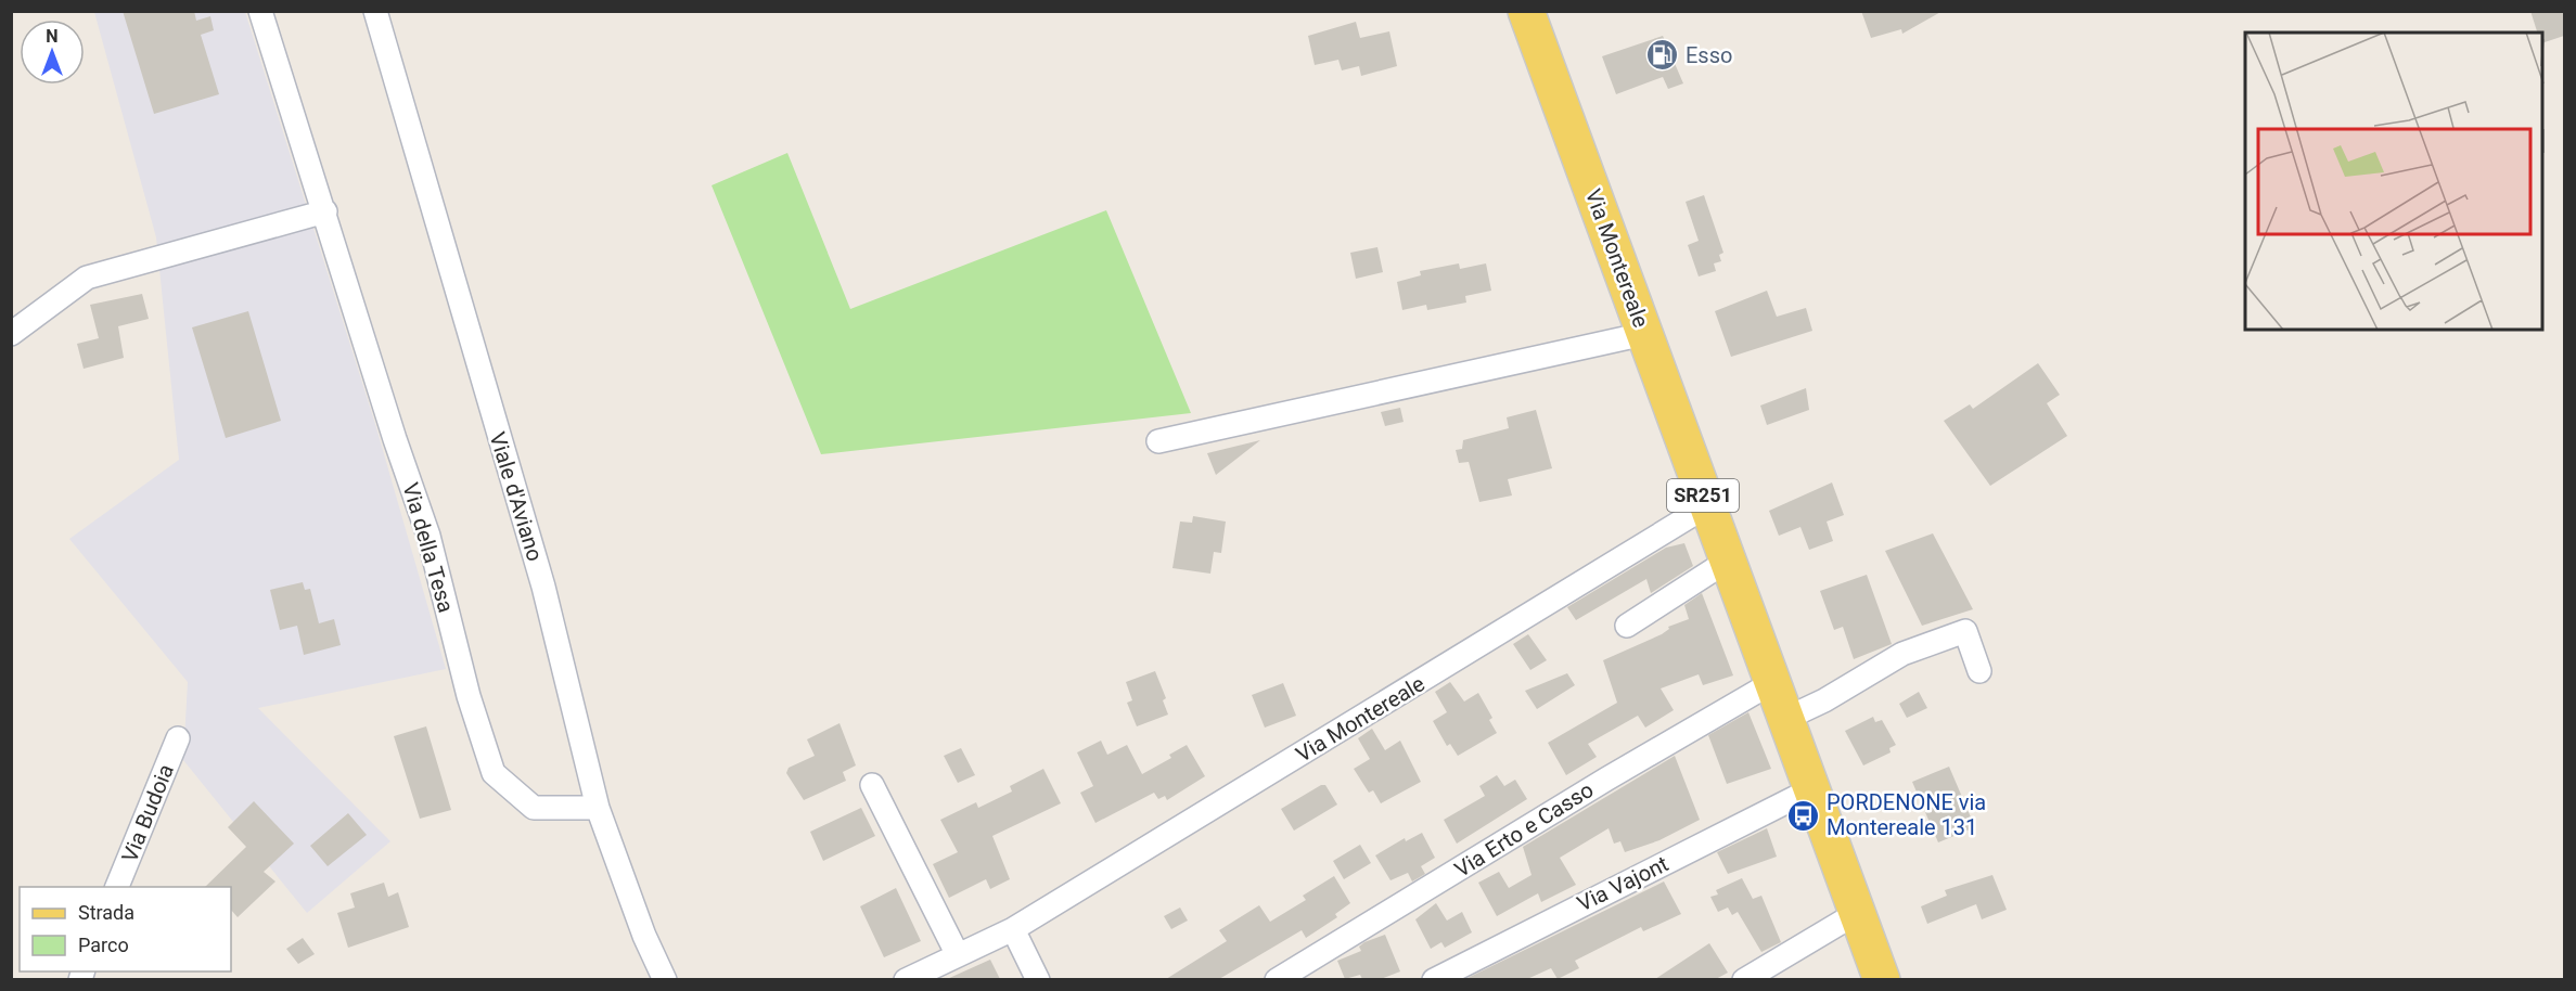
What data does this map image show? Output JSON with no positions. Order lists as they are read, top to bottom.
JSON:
{
  "streets": {
    "main road": ["Via Montereale", "SR251"],
    "street": [
      "Viale d'Aviano",
      "Via della Tesa",
      "Via Budoia",
      "Via Erto e Casso",
      "Via Vajont"
    ]
  },
  "crossings": [
    ["Via Montereale", "Via Erto e Casso"],
    ["Via Montereale", "Via Vajont"],
    ["Viale d'Aviano", "Via della Tesa"]
  ],
  "places": {
    "fuel station": ["Esso"],
    "bus stop": ["PORDENONE via Montereale 131"]
  },
  "legend": ["Strada", "Parco"],
  "north": "top"
}
